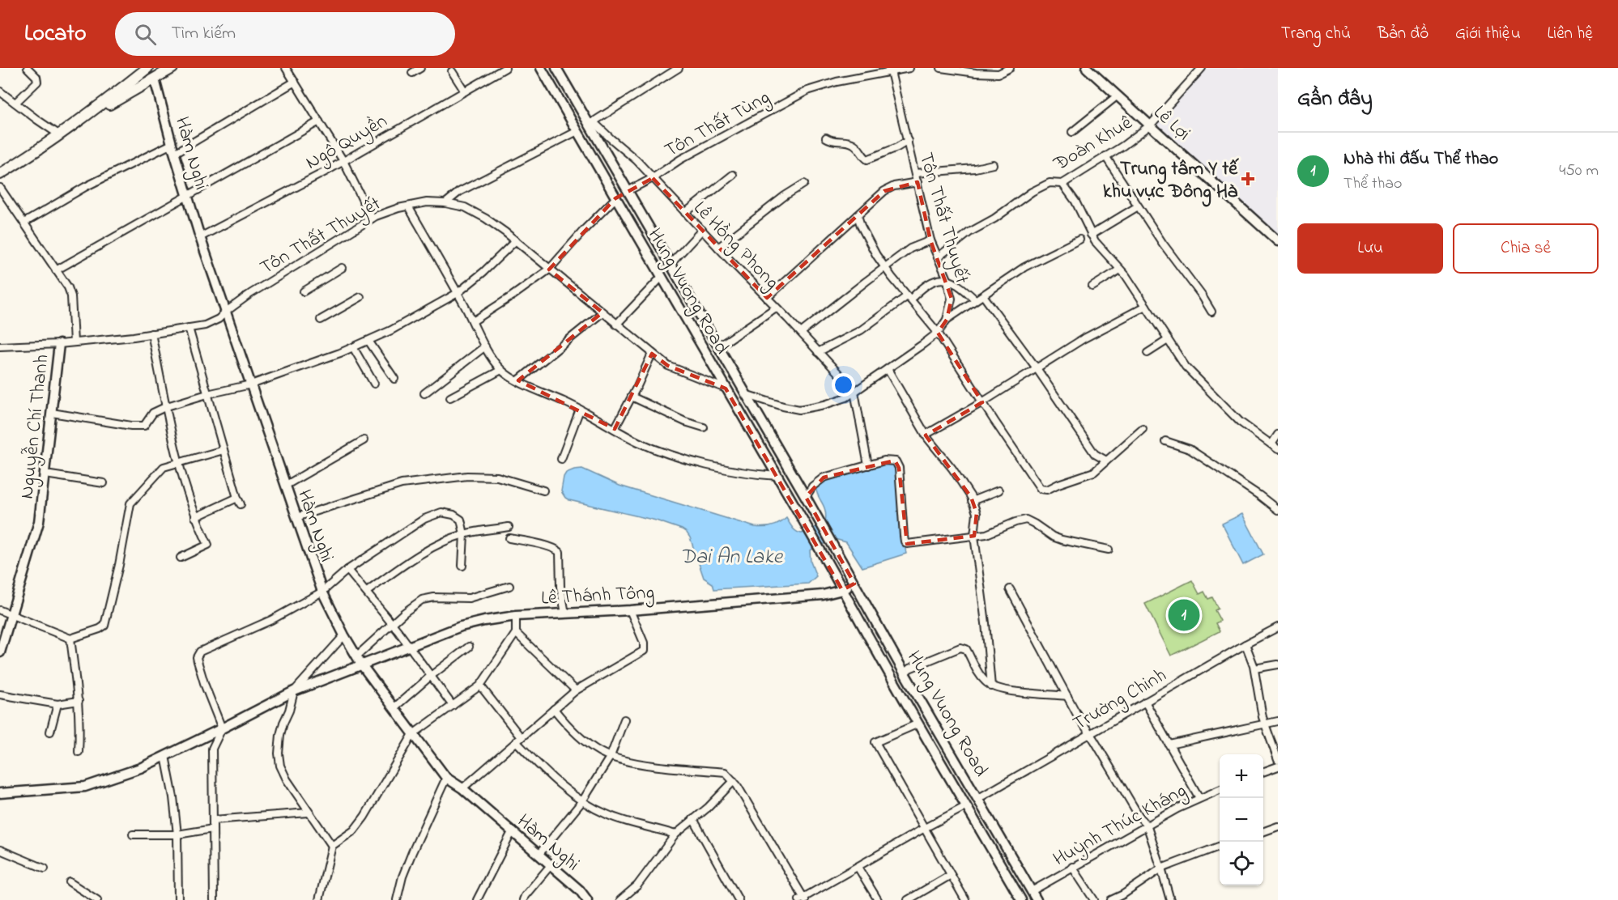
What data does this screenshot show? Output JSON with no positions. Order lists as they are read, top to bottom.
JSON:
{
  "streets": {
    "street": [
      "Lê Lợi",
      "Tôn Thất Tùng",
      "Ngô Quyền",
      "Đoàn Khuê",
      "Hàm Nghi",
      "Tôn Thất Thuyết",
      "Lê Hồng Phong",
      "Hung Vuong Road",
      "Nguyễn Chí Thanh",
      "Lê Thánh Tông",
      "Trường Chinh",
      "Huỳnh Thúc Kháng"
    ]
  },
  "crossings": [
    ["Lê Lợi", "Đoàn Khuê"],
    ["Tôn Thất Tùng", "Tôn Thất Thuyết"],
    ["Tôn Thất Tùng", "Lê Hồng Phong"],
    ["Tôn Thất Tùng", "Hung Vuong Road"],
    ["Ngô Quyền", "Hàm Nghi"],
    ["Đoàn Khuê", "Tôn Thất Thuyết"],
    ["Hàm Nghi", "Tôn Thất Thuyết"],
    ["Hàm Nghi", "Lê Thánh Tông"],
    ["Tôn Thất Thuyết", "Lê Hồng Phong"],
    ["Tôn Thất Thuyết", "Hung Vuong Road"],
    ["Tôn Thất Thuyết", "Nguyễn Chí Thanh"],
    ["Lê Hồng Phong", "Hung Vuong Road"],
    ["Hung Vuong Road", "Lê Thánh Tông"],
    ["Hung Vuong Road", "Trường Chinh"],
    ["Hung Vuong Road", "Huỳnh Thúc Kháng"]
  ],
  "water": ["Dai An Lake"],
  "places": {
    "health": ["Trung tâm Y tế khu vực Đông Hà"]
  },
  "page": {
    "header": "Locato",
    "search": "Tìm kiếm",
    "nav": [
      "Trang chủ",
      "Bản đồ",
      "Giới thiệu",
      "Liên hệ"
    ],
    "heading": "Gần đây",
    "list": [
      {
        "mark": "1",
        "name": "Nhà thi đấu Thể thao",
        "note": "Thể thao",
        "value": "450 m"
      }
    ],
    "buttons": ["Lưu", "Chia sẻ"],
    "pins": "1",
    "map_buttons": ["+", "−"]
  }
}
